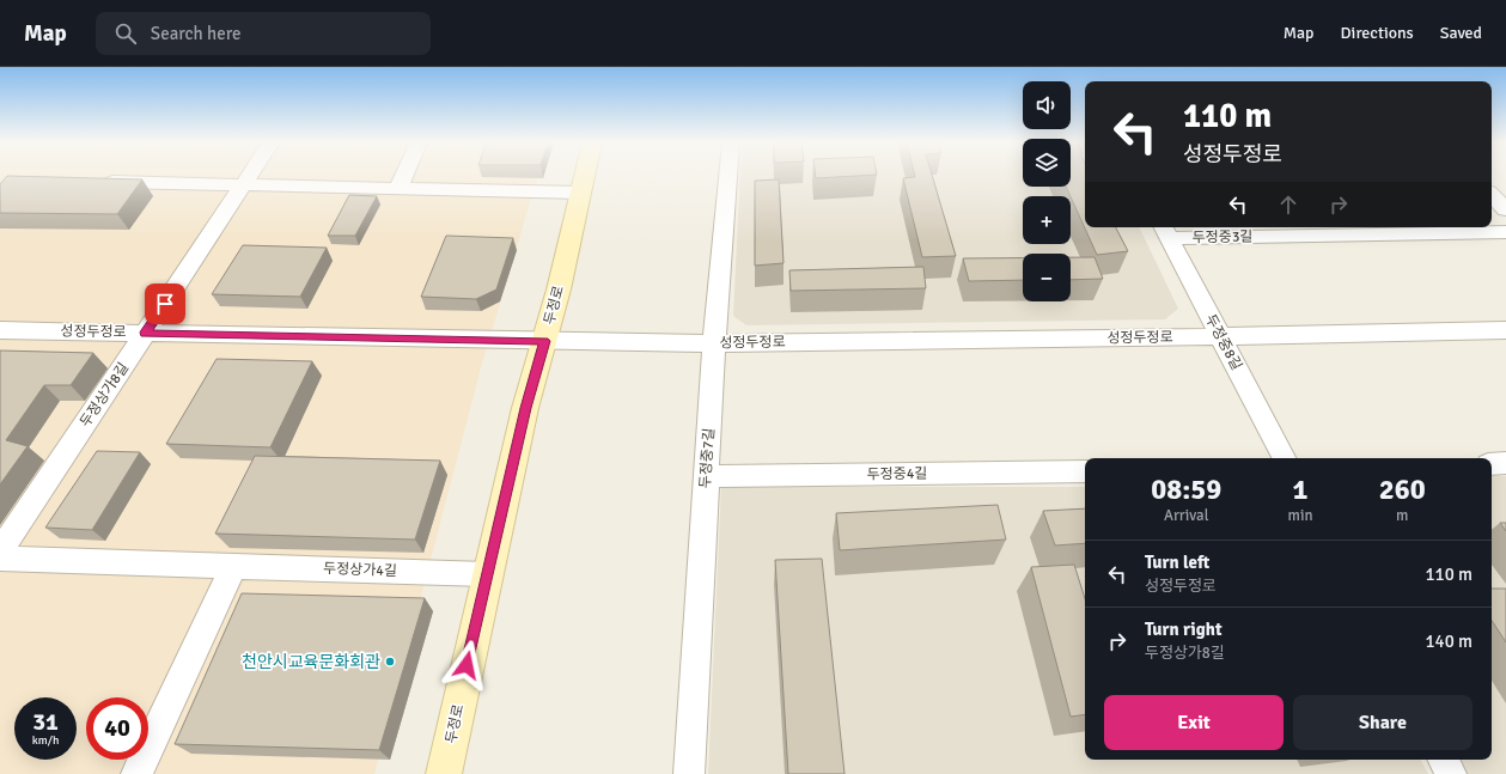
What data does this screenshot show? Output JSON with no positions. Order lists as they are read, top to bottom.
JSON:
{
  "streets": {
    "street": [
      "두정중3길",
      "두정로",
      "성정두정로",
      "두정중8길",
      "두정상가8길",
      "두정중7길",
      "두정중4길",
      "두정상가4길"
    ]
  },
  "crossings": [
    ["두정중3길", "두정중8길"],
    ["두정로", "성정두정로"],
    ["두정로", "두정상가4길"],
    ["성정두정로", "두정중8길"],
    ["성정두정로", "두정상가8길"],
    ["성정두정로", "두정중7길"],
    ["두정중7길", "두정중4길"]
  ],
  "places": ["천안시교육문화회관"],
  "page": {
    "header": "Map",
    "search": "Search here",
    "nav": ["Map", "Directions", "Saved"],
    "map_buttons": ["+", "−"],
    "turn": ["110 m", "성정두정로"],
    "eta": [
      "08:59",
      "Arrival",
      "1",
      "min",
      "260",
      "m"
    ],
    "list": [
      {
        "name": "Turn left",
        "note": "성정두정로",
        "value": "110 m"
      },
      {
        "name": "Turn right",
        "note": "두정상가8길",
        "value": "140 m"
      }
    ],
    "buttons": ["Exit", "Share"],
    "speed": "31 km/h",
    "limit": "40"
  }
}
